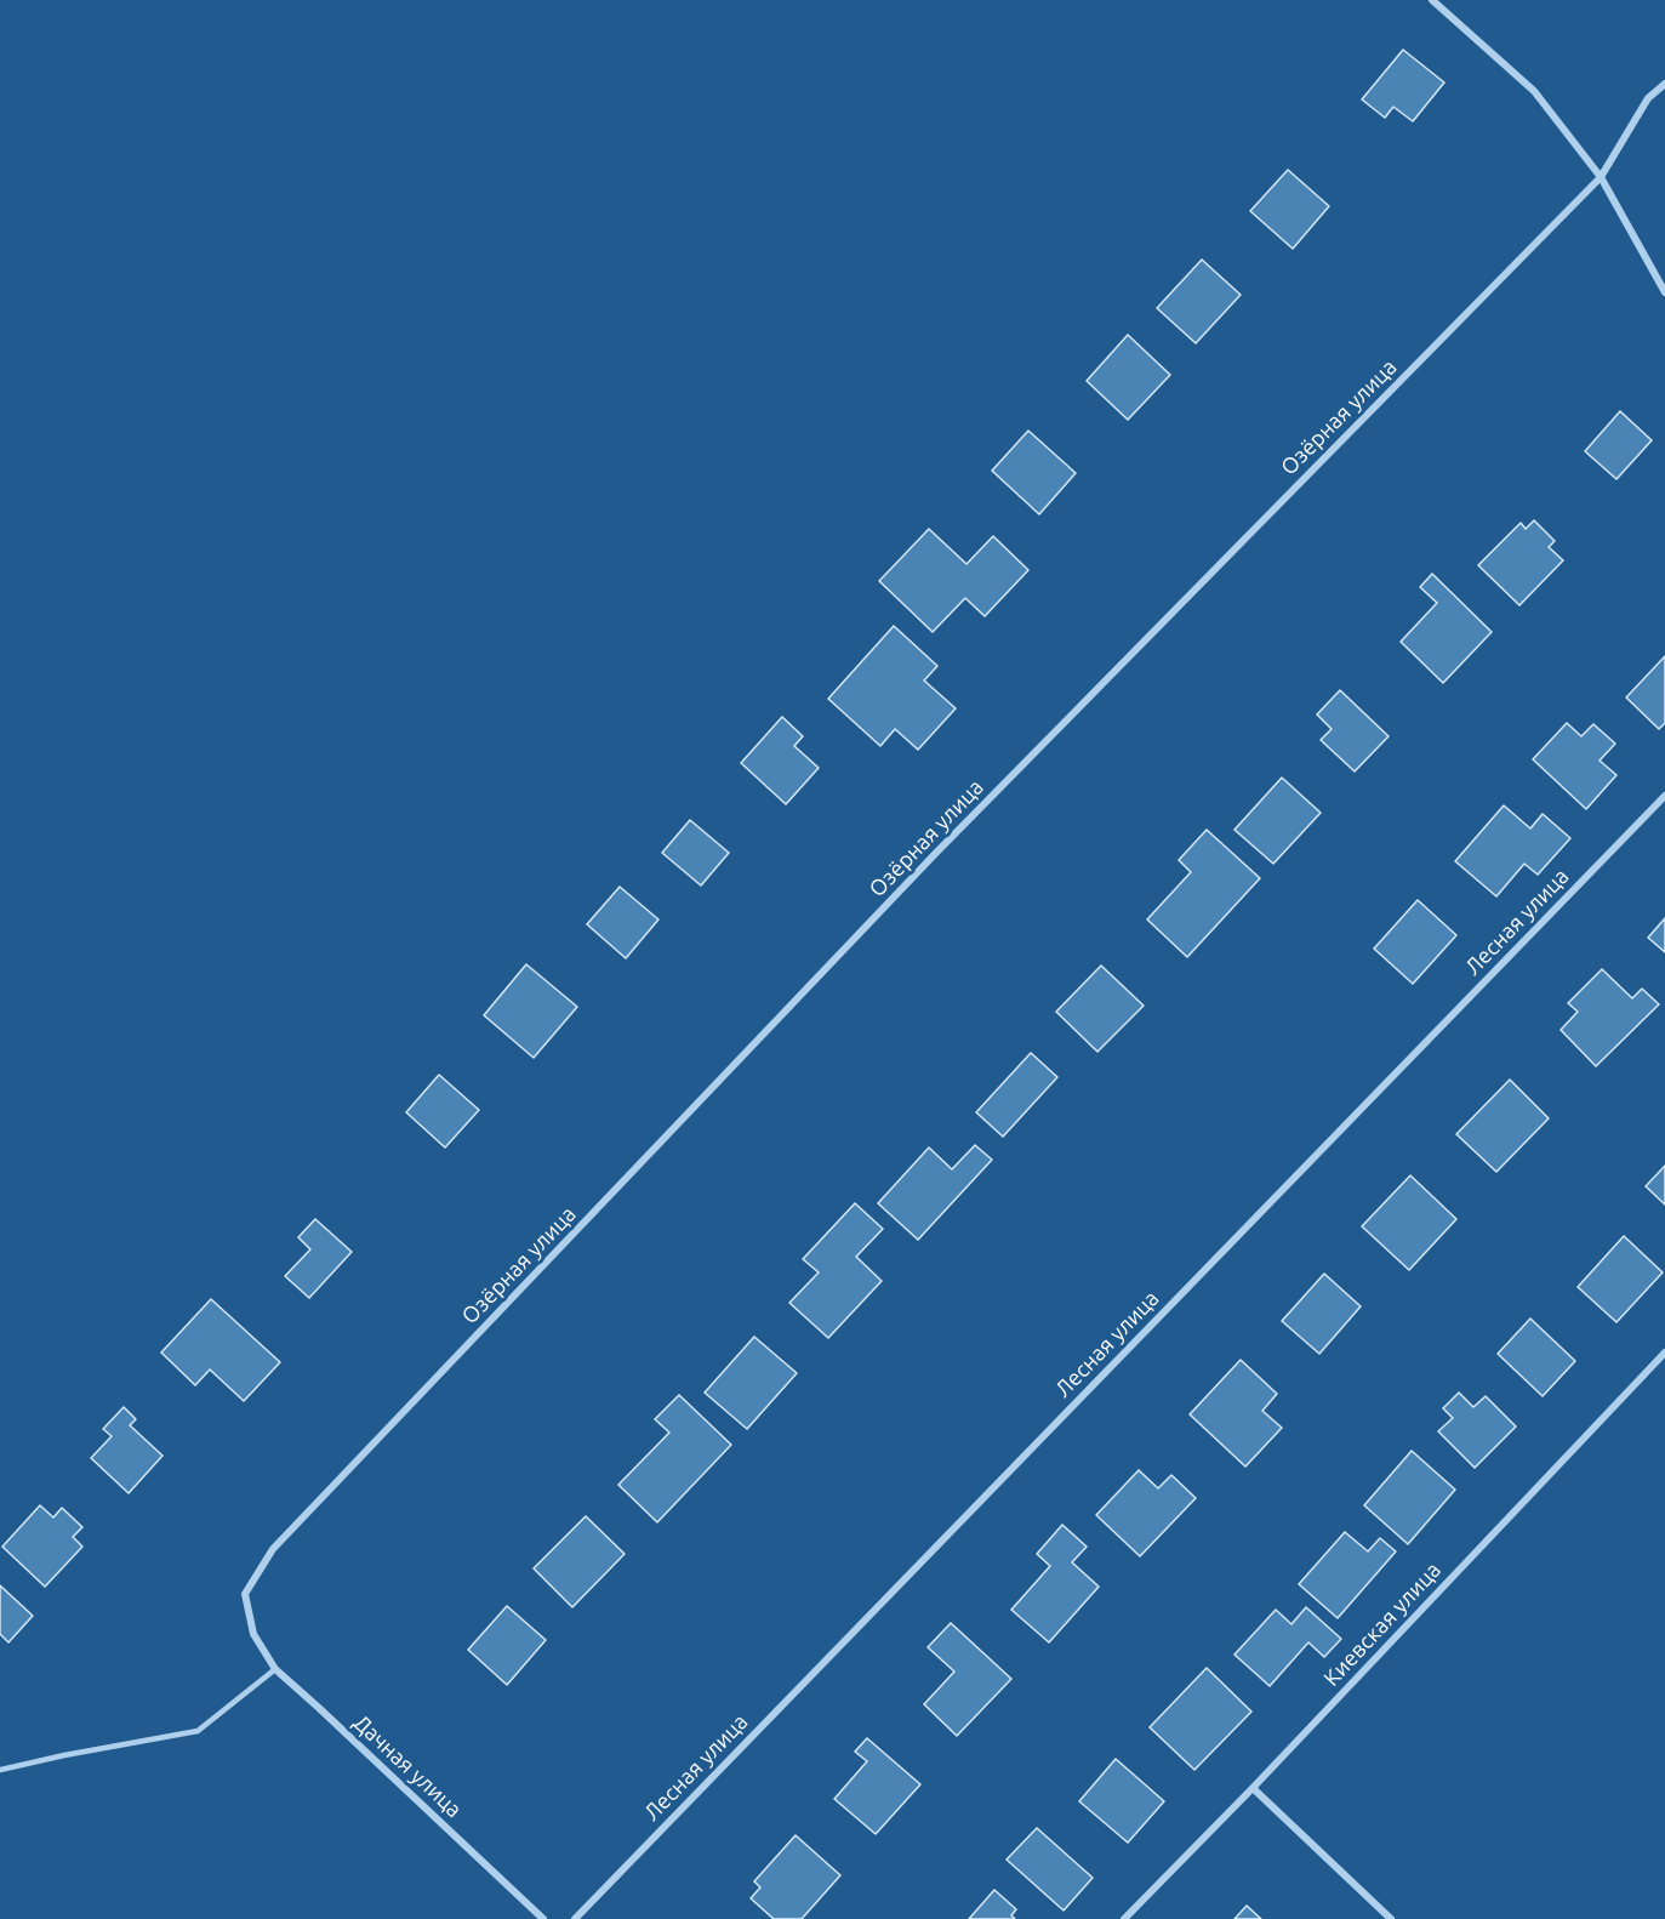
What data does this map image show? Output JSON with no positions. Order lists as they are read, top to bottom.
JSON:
{
  "streets": {
    "street": [
      "Озёрная улица",
      "Лесная улица",
      "Киевская улица",
      "Дачная улица"
    ]
  },
  "crossings": [
    ["Озёрная улица", "Дачная улица"]
  ]
}
